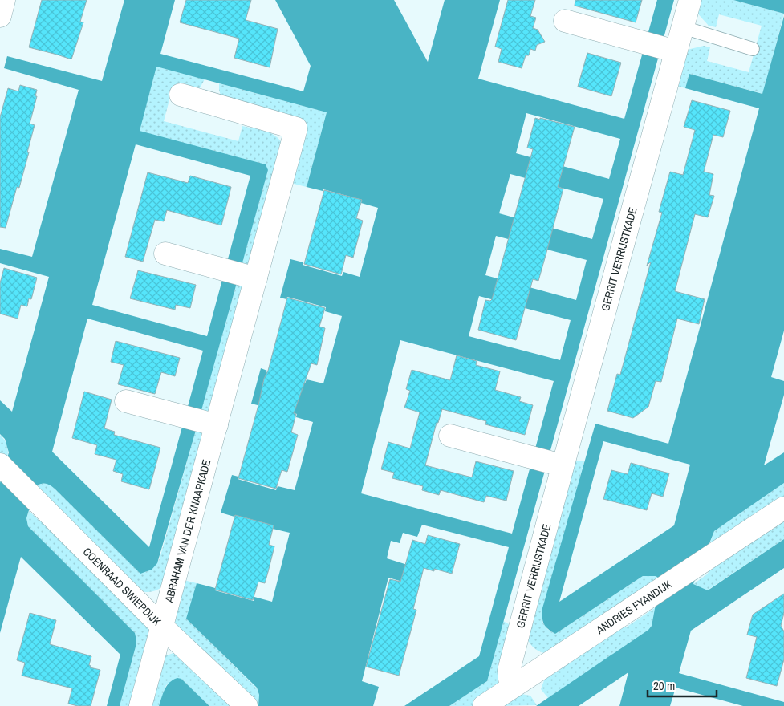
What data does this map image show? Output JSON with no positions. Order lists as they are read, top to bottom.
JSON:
{
  "streets": {
    "street": [
      "GERRIT VERRIJSTKADE",
      "ABRAHAM VAN DER KNAAPKADE",
      "COENRAAD SWIEPDIJK",
      "ANDRIES FYANDIJK"
    ]
  },
  "crossings": [
    ["GERRIT VERRIJSTKADE", "ANDRIES FYANDIJK"],
    ["ABRAHAM VAN DER KNAAPKADE", "COENRAAD SWIEPDIJK"]
  ],
  "scale_bar": "20 m"
}
